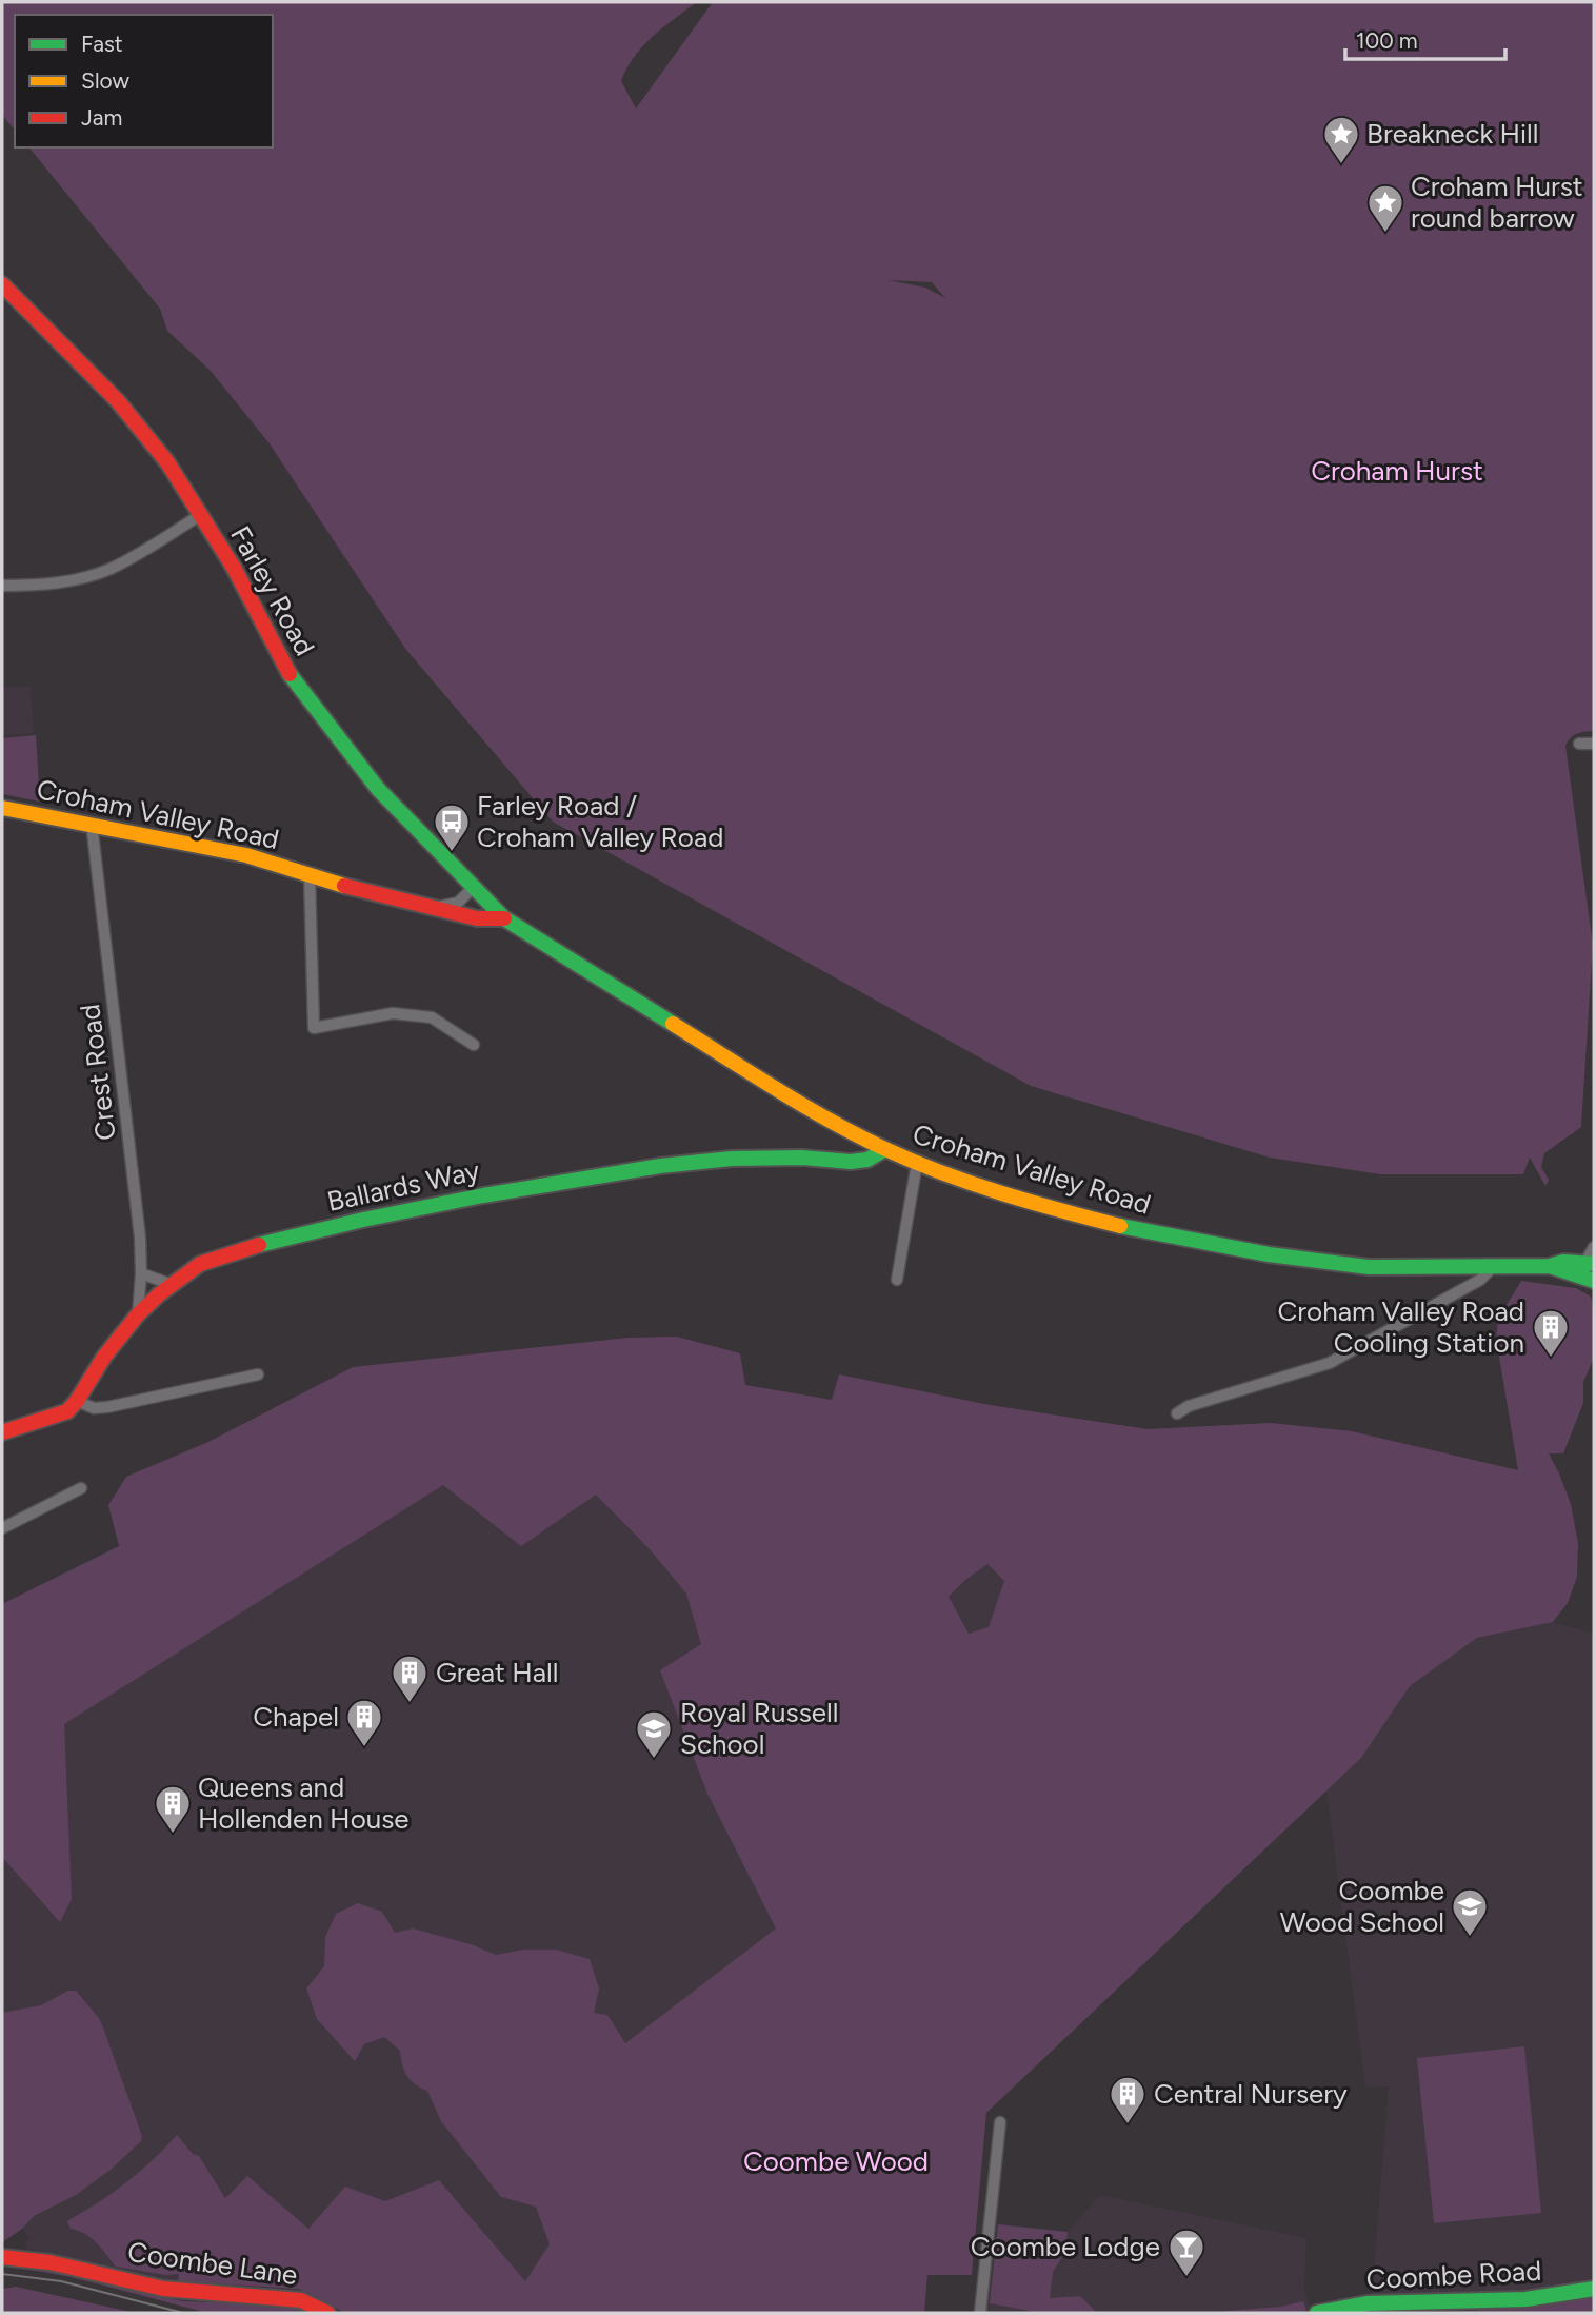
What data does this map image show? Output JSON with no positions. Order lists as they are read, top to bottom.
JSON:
{
  "streets": {
    "street": [
      "Farley Road",
      "Croham Valley Road",
      "Crest Road",
      "Ballards Way",
      "Coombe Lane",
      "Coombe Road"
    ]
  },
  "crossings": [
    ["Farley Road", "Croham Valley Road"],
    ["Croham Valley Road", "Crest Road"],
    ["Croham Valley Road", "Ballards Way"],
    ["Crest Road", "Ballards Way"]
  ],
  "parks": ["Croham Hurst", "Coombe Wood"],
  "places": {
    "place": ["Breakneck Hill", "Croham Hurst round barrow"],
    "bus stop": ["Farley Road / Croham Valley Road"],
    "building": [
      "Croham Valley Road Cooling Station",
      "Great Hall",
      "Chapel",
      "Queens and Hollenden House",
      "Central Nursery"
    ],
    "school or university": ["Royal Russell School", "Coombe Wood School"],
    "bar": ["Coombe Lodge"]
  },
  "legend": ["Fast", "Slow", "Jam"],
  "scale_bar": "100 m"
}
